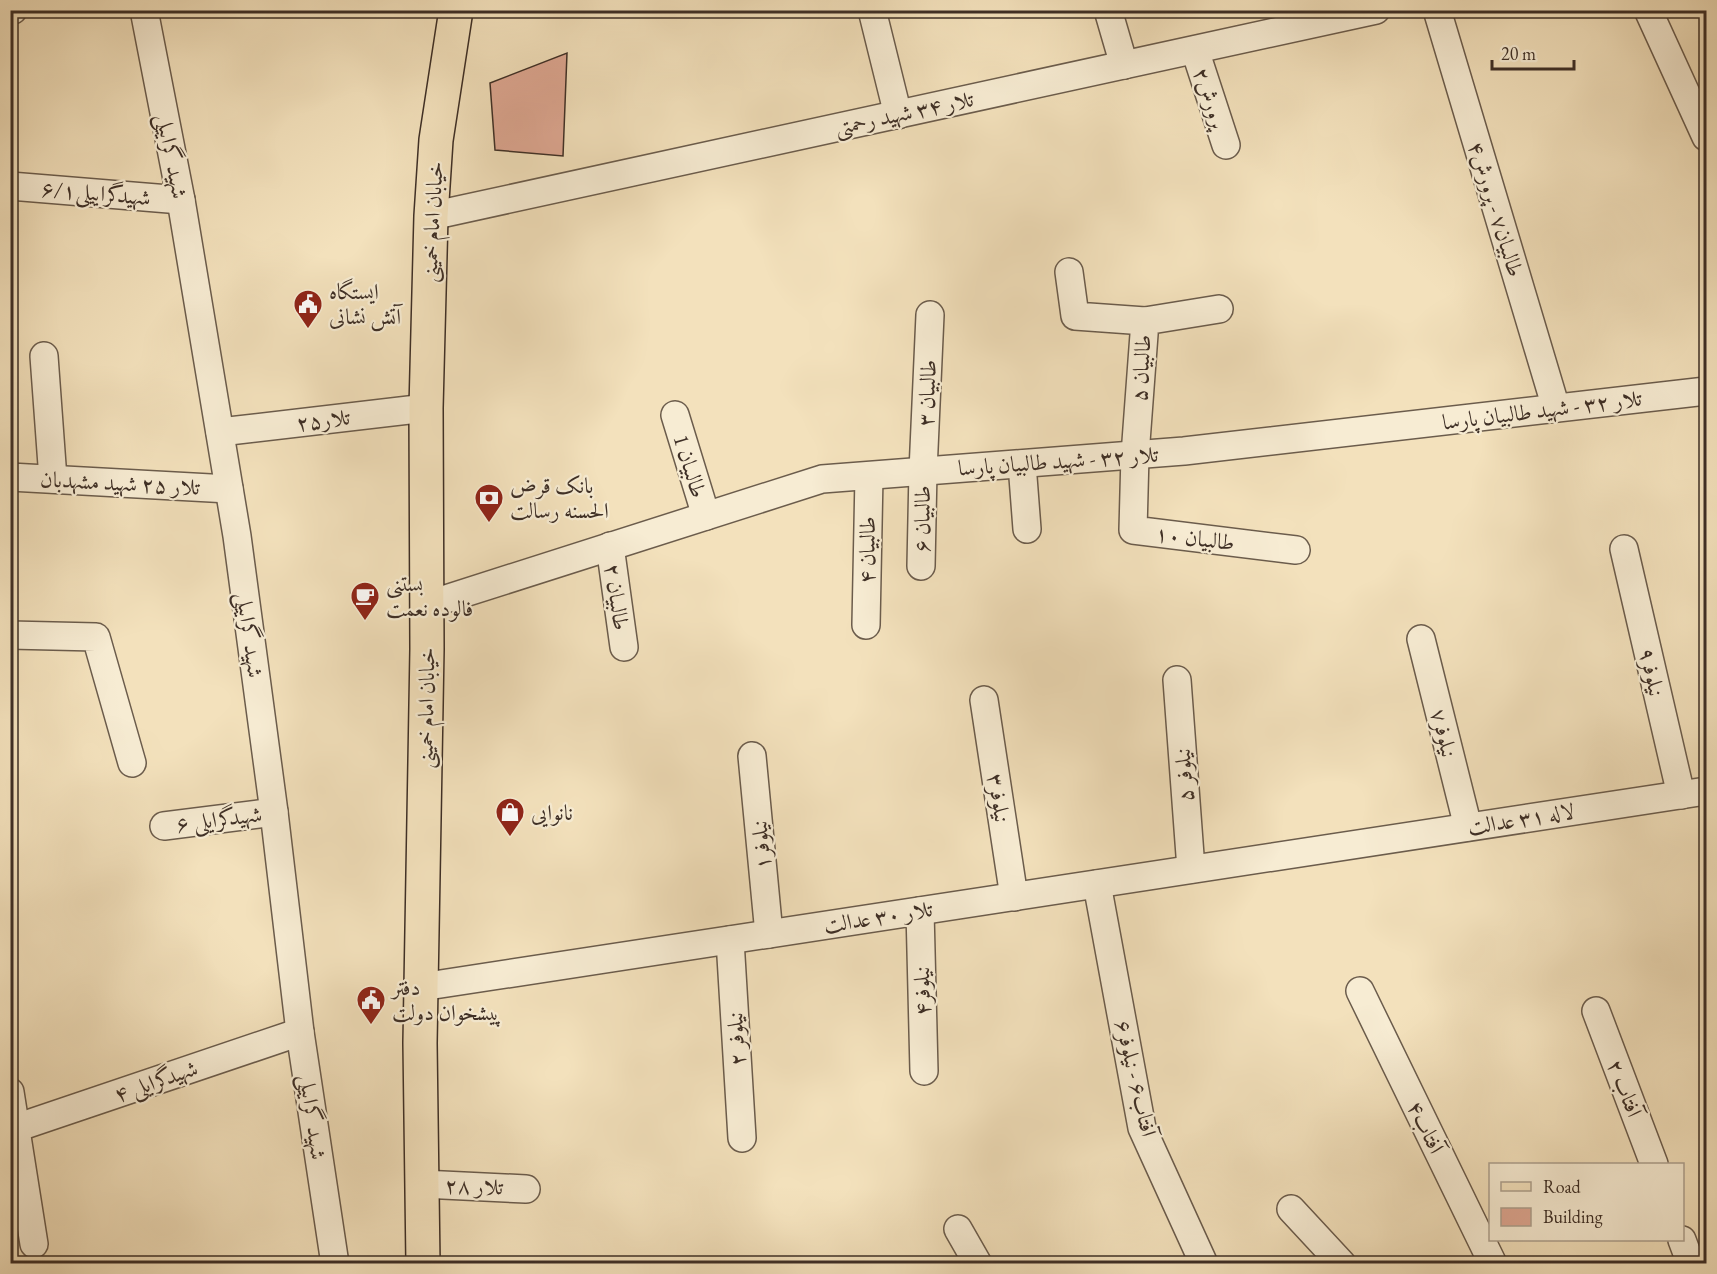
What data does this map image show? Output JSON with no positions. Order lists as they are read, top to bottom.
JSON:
{
  "streets": {
    "main road": ["خیابان امام خمینی"],
    "street": [
      "پرورش۲",
      "تلار ۳۴ شهید رحمتی",
      "شهید گراییلی",
      "شهیدگراییلی۶/۱",
      "طالبیان۷ - پرورش۴",
      "طالبیان ۵",
      "طالبیان ۳",
      "تلار ۳۲ - شهید طالبیان پارسا",
      "تلار۲۵",
      "طالبیان 1",
      "تلار ۲۵ شهید مشهدبان",
      "طالبیان ۶",
      "طالبیان ۱۰",
      "طالبیان ۴",
      "طالبیان ۲",
      "نیلوفر۹",
      "نیلوفر۷",
      "نیلوفر ۵",
      "نیلوفر۳",
      "شهیدگرایلی ۶",
      "لاله ۳۱ عدالت",
      "نیلوفر۱",
      "تلار ۳۰ عدالت",
      "نیلوفر۴",
      "نیلوفر ۲",
      "آفتاب۶ - نیلوفر۶",
      "شهیدگرایلی ۴",
      "آفتاب ۲",
      "آفتاب۴",
      "تلار ۲۸"
    ]
  },
  "crossings": [
    ["پرورش۲", "تلار ۳۴ شهید رحمتی"],
    ["تلار ۳۴ شهید رحمتی", "خیابان امام خمینی"],
    ["شهید گراییلی", "شهیدگراییلی۶/۱"],
    ["شهید گراییلی", "تلار۲۵"],
    ["شهید گراییلی", "تلار ۲۵ شهید مشهدبان"],
    ["شهید گراییلی", "شهیدگرایلی ۶"],
    ["شهید گراییلی", "شهیدگرایلی ۴"],
    ["طالبیان۷ - پرورش۴", "تلار ۳۲ - شهید طالبیان پارسا"],
    ["خیابان امام خمینی", "تلار ۳۲ - شهید طالبیان پارسا"],
    ["خیابان امام خمینی", "تلار۲۵"],
    ["خیابان امام خمینی", "تلار ۳۰ عدالت"],
    ["خیابان امام خمینی", "تلار ۲۸"],
    ["طالبیان ۵", "تلار ۳۲ - شهید طالبیان پارسا"],
    ["طالبیان ۵", "طالبیان ۱۰"],
    ["طالبیان ۳", "تلار ۳۲ - شهید طالبیان پارسا"],
    ["طالبیان ۳", "طالبیان ۶"],
    ["تلار ۳۲ - شهید طالبیان پارسا", "طالبیان 1"],
    ["تلار ۳۲ - شهید طالبیان پارسا", "طالبیان ۶"],
    ["تلار ۳۲ - شهید طالبیان پارسا", "طالبیان ۱۰"],
    ["تلار ۳۲ - شهید طالبیان پارسا", "طالبیان ۴"],
    ["تلار ۳۲ - شهید طالبیان پارسا", "طالبیان ۲"],
    ["نیلوفر۹", "لاله ۳۱ عدالت"],
    ["نیلوفر۷", "لاله ۳۱ عدالت"],
    ["نیلوفر ۵", "تلار ۳۰ عدالت"],
    ["نیلوفر۳", "تلار ۳۰ عدالت"],
    ["لاله ۳۱ عدالت", "تلار ۳۰ عدالت"],
    ["نیلوفر۱", "تلار ۳۰ عدالت"],
    ["تلار ۳۰ عدالت", "نیلوفر۴"],
    ["تلار ۳۰ عدالت", "نیلوفر ۲"],
    ["تلار ۳۰ عدالت", "آفتاب۶ - نیلوفر۶"]
  ],
  "places": {
    "public building": ["ایستگاه آتش نشانی", "دفتر پیشخوان دولت"],
    "bank": ["بانک قرض الحسنه رسالت"],
    "cafe": ["بستنی فالوده نعمت"],
    "shop": ["نانوایی"]
  },
  "legend": ["Road", "Building"],
  "scale_bar": "20 m"
}
